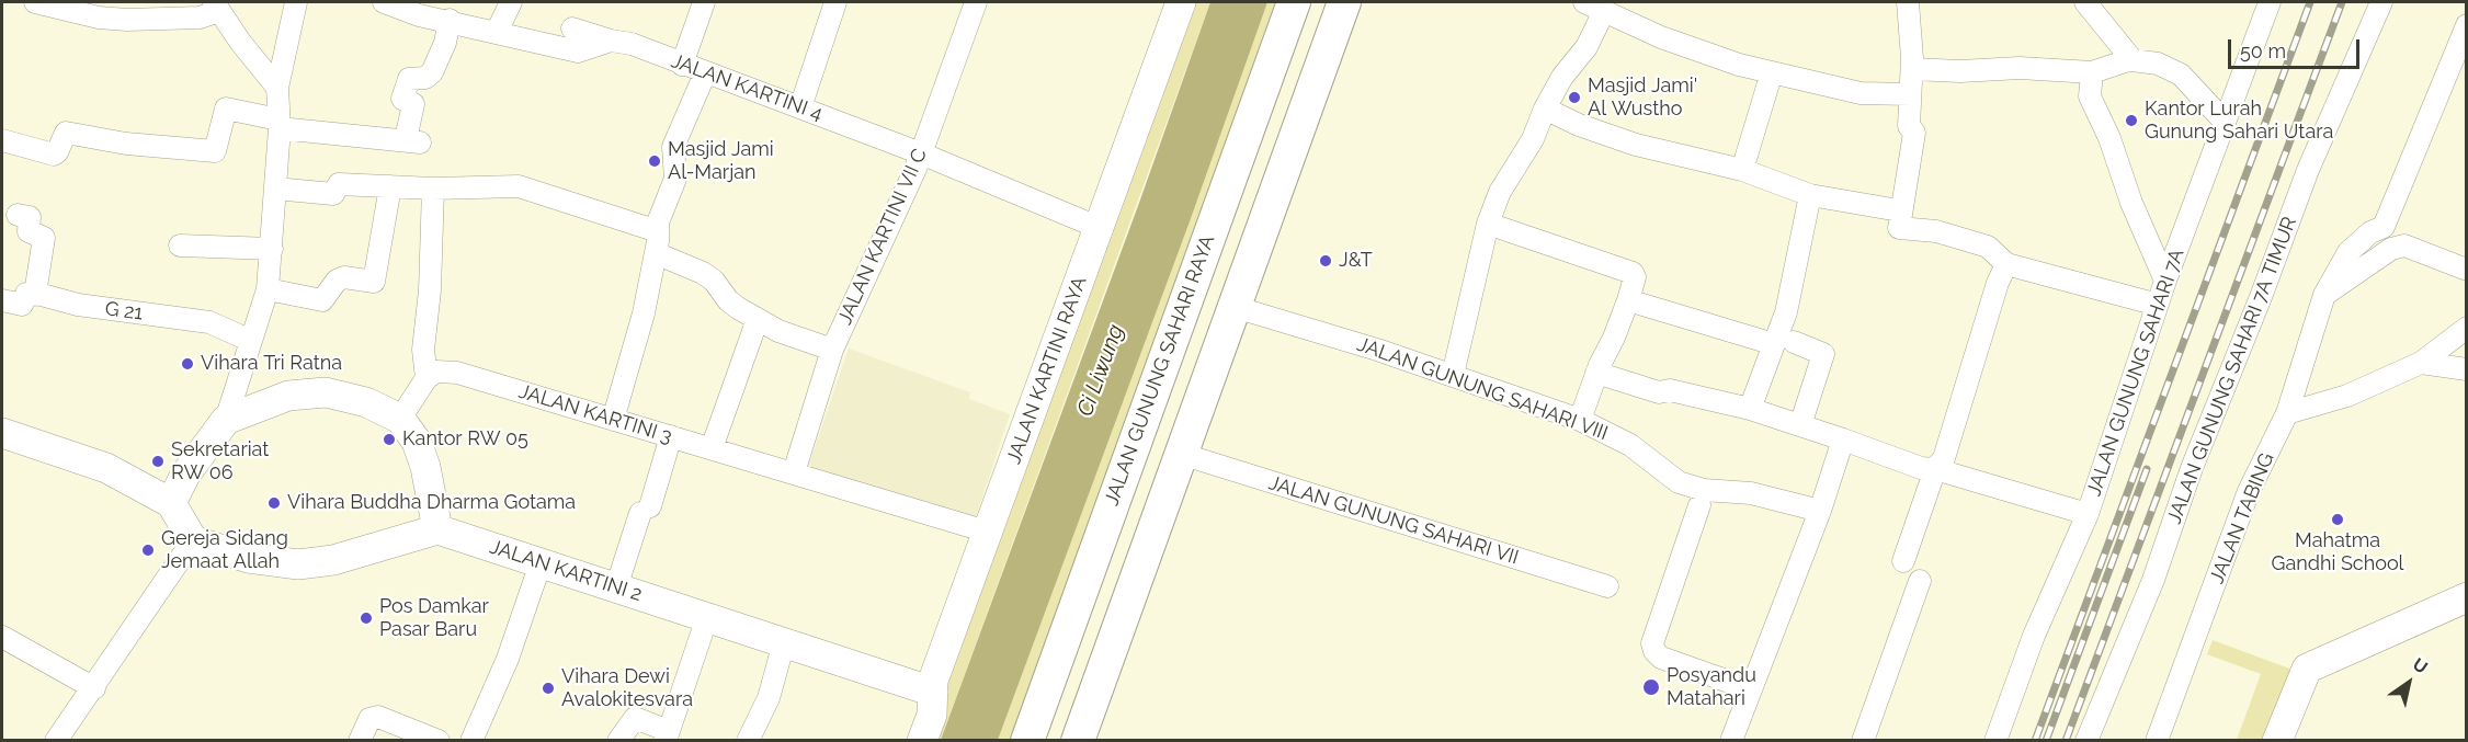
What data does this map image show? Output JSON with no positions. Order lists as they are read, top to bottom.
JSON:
{
  "streets": {
    "main road": ["JALAN GUNUNG SAHARI RAYA"],
    "street": [
      "JALAN KARTINI 4",
      "JALAN KARTINI VII C",
      "G 21",
      "JALAN KARTINI RAYA",
      "JALAN GUNUNG SAHARI 7A TIMUR",
      "JALAN GUNUNG SAHARI 7A",
      "JALAN GUNUNG SAHARI VIII",
      "JALAN KARTINI 3",
      "JALAN TABING",
      "JALAN GUNUNG SAHARI VII",
      "JALAN KARTINI 2"
    ]
  },
  "crossings": [
    ["JALAN KARTINI 4", "JALAN KARTINI VII C"],
    ["JALAN KARTINI 4", "JALAN KARTINI RAYA"],
    ["JALAN KARTINI VII C", "JALAN KARTINI 3"],
    ["JALAN KARTINI RAYA", "JALAN KARTINI 3"],
    ["JALAN KARTINI RAYA", "JALAN KARTINI 2"]
  ],
  "water": ["Ci Liwung"],
  "places": [
    "Masjid Jami' Al Wustho",
    "Kantor Lurah Gunung Sahari Utara",
    "Masjid Jami Al-Marjan",
    "J&T",
    "Vihara Tri Ratna",
    "Kantor RW 05",
    "Sekretariat RW 06",
    "Vihara Buddha Dharma Gotama",
    "Mahatma Gandhi School",
    "Gereja Sidang Jemaat Allah",
    "Pos Damkar Pasar Baru",
    "Posyandu Matahari",
    "Vihara Dewi Avalokitesvara"
  ],
  "scale_bar": "50 m",
  "north": "top right"
}
